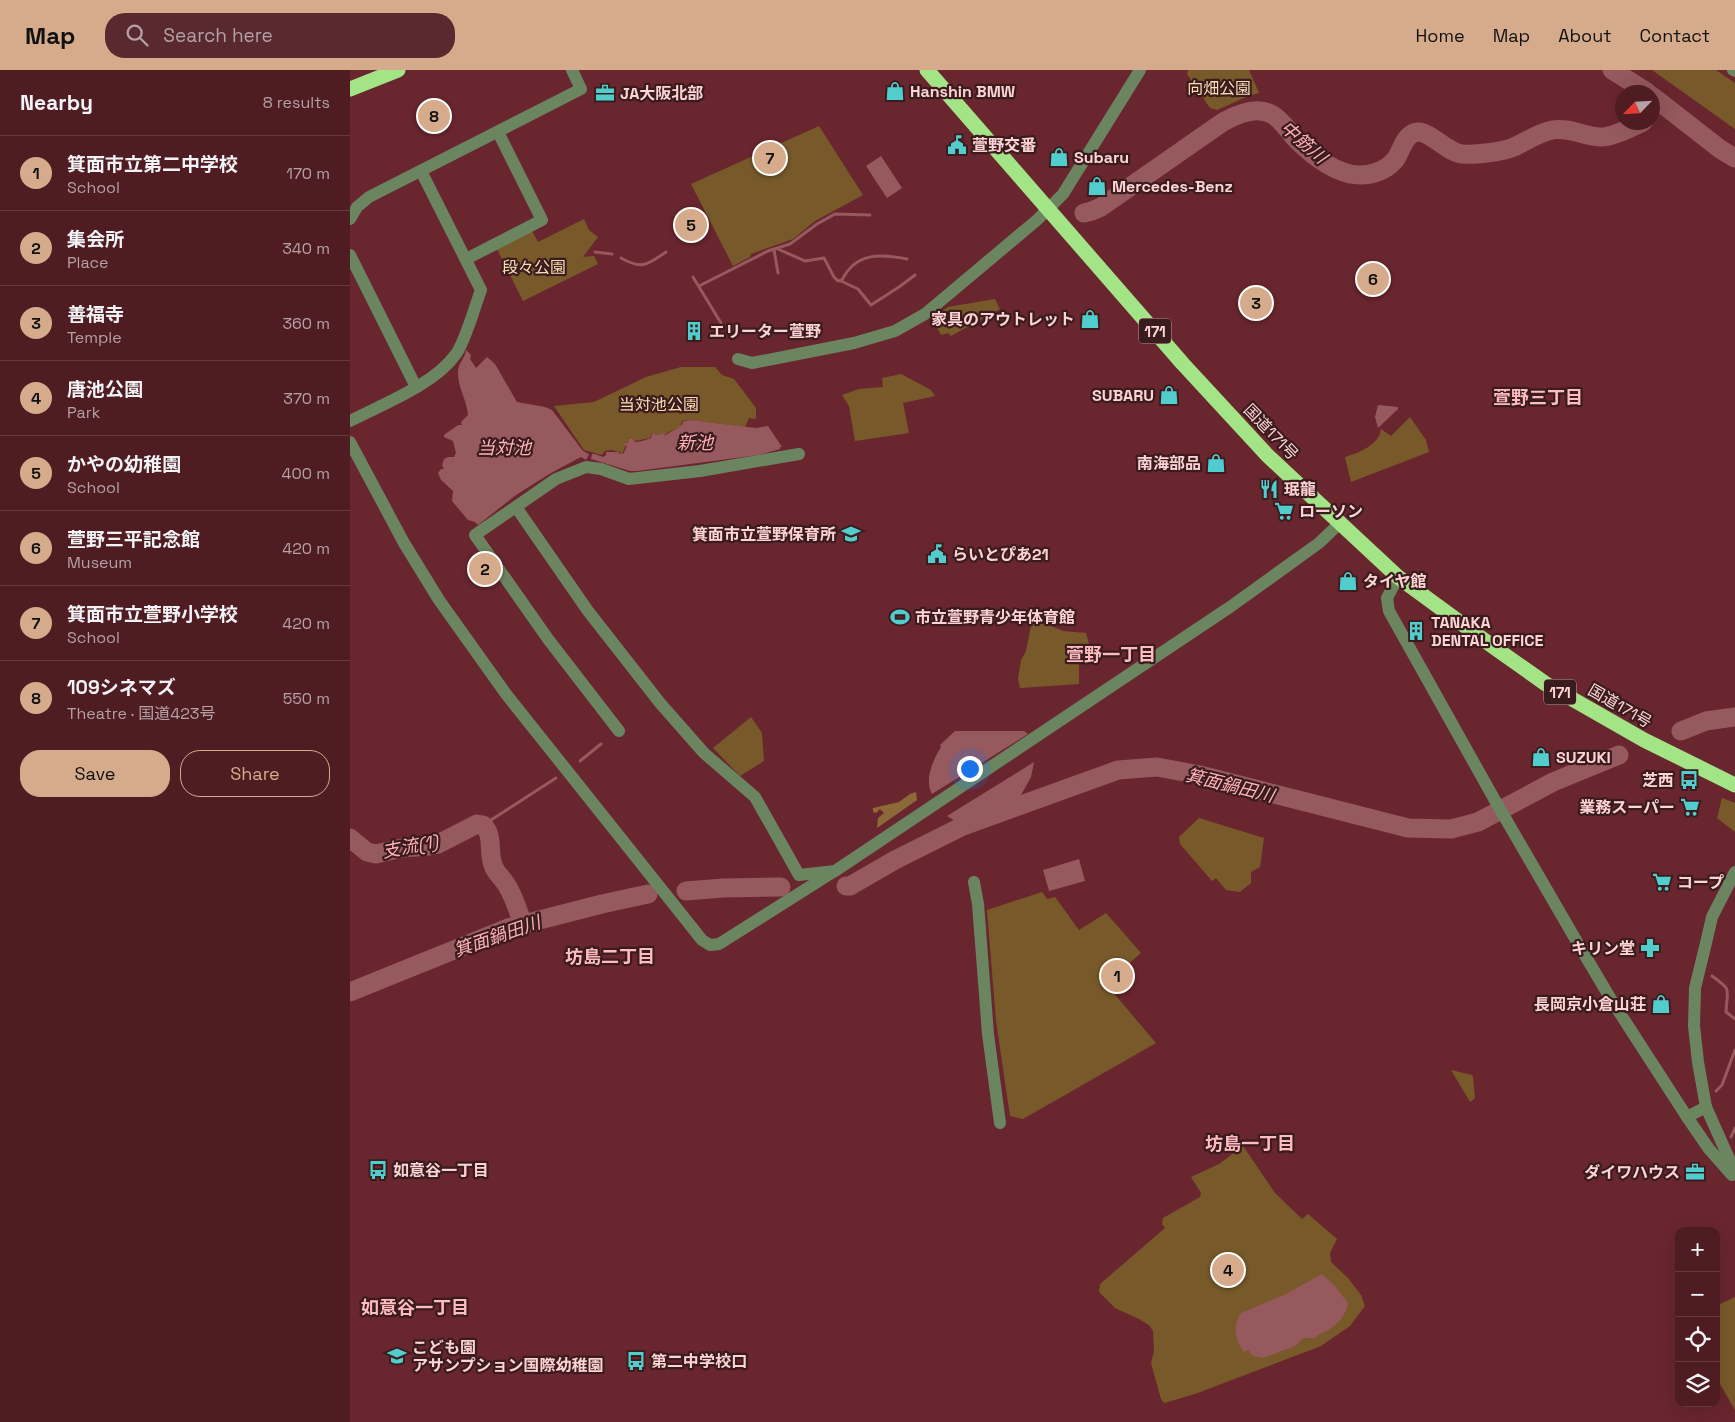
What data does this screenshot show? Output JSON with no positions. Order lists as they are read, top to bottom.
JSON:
{
  "streets": {
    "highway": ["171", "国道171号"]
  },
  "districts": [
    "萱野三丁目",
    "萱野一丁目",
    "坊島二丁目",
    "坊島一丁目",
    "如意谷一丁目"
  ],
  "water": [
    "中筋川",
    "新池",
    "当対池",
    "箕面鍋田川",
    "支流(1)"
  ],
  "parks": ["向畑公園", "段々公園", "当対池公園"],
  "places": {
    "shop": [
      "Hanshin BMW",
      "Subaru",
      "Mercedes-Benz",
      "家具のアウトレット",
      "SUBARU",
      "南海部品",
      "タイヤ館",
      "SUZUKI",
      "長岡京小倉山荘"
    ],
    "office": ["JA大阪北部", "ダイワハウス"],
    "public building": ["萱野交番", "らいとぴあ21"],
    "building": ["エリーター萱野", "TANAKA DENTAL OFFICE"],
    "restaurant": ["珉龍"],
    "supermarket": ["ローソン", "業務スーパー", "コープ"],
    "school or university": ["箕面市立萱野保育所", "こども園 アサンプション国際幼稚園"],
    "sports": ["市立萱野青少年体育館"],
    "bus stop": ["芝西", "如意谷一丁目", "第二中学校口"],
    "pharmacy": ["キリン堂"]
  },
  "north": "bottom left",
  "page": {
    "header": "Map",
    "search": "Search here",
    "nav": [
      "Home",
      "Map",
      "About",
      "Contact"
    ],
    "heading": ["Nearby", "8 results"],
    "pins": [
      "8",
      "7",
      "5",
      "6",
      "3",
      "2",
      "1",
      "4"
    ],
    "list": [
      {
        "mark": "1",
        "name": "箕面市立第二中学校",
        "note": "School",
        "value": "170 m"
      },
      {
        "mark": "2",
        "name": "集会所",
        "note": "Place",
        "value": "340 m"
      },
      {
        "mark": "3",
        "name": "善福寺",
        "note": "Temple",
        "value": "360 m"
      },
      {
        "mark": "4",
        "name": "唐池公園",
        "note": "Park",
        "value": "370 m"
      },
      {
        "mark": "5",
        "name": "かやの幼稚園",
        "note": "School",
        "value": "400 m"
      },
      {
        "mark": "6",
        "name": "萱野三平記念館",
        "note": "Museum",
        "value": "420 m"
      },
      {
        "mark": "7",
        "name": "箕面市立萱野小学校",
        "note": "School",
        "value": "420 m"
      },
      {
        "mark": "8",
        "name": "109シネマズ",
        "note": "Theatre · 国道423号",
        "value": "550 m"
      }
    ],
    "buttons": ["Save", "Share"],
    "map_buttons": ["+", "−"]
  }
}
